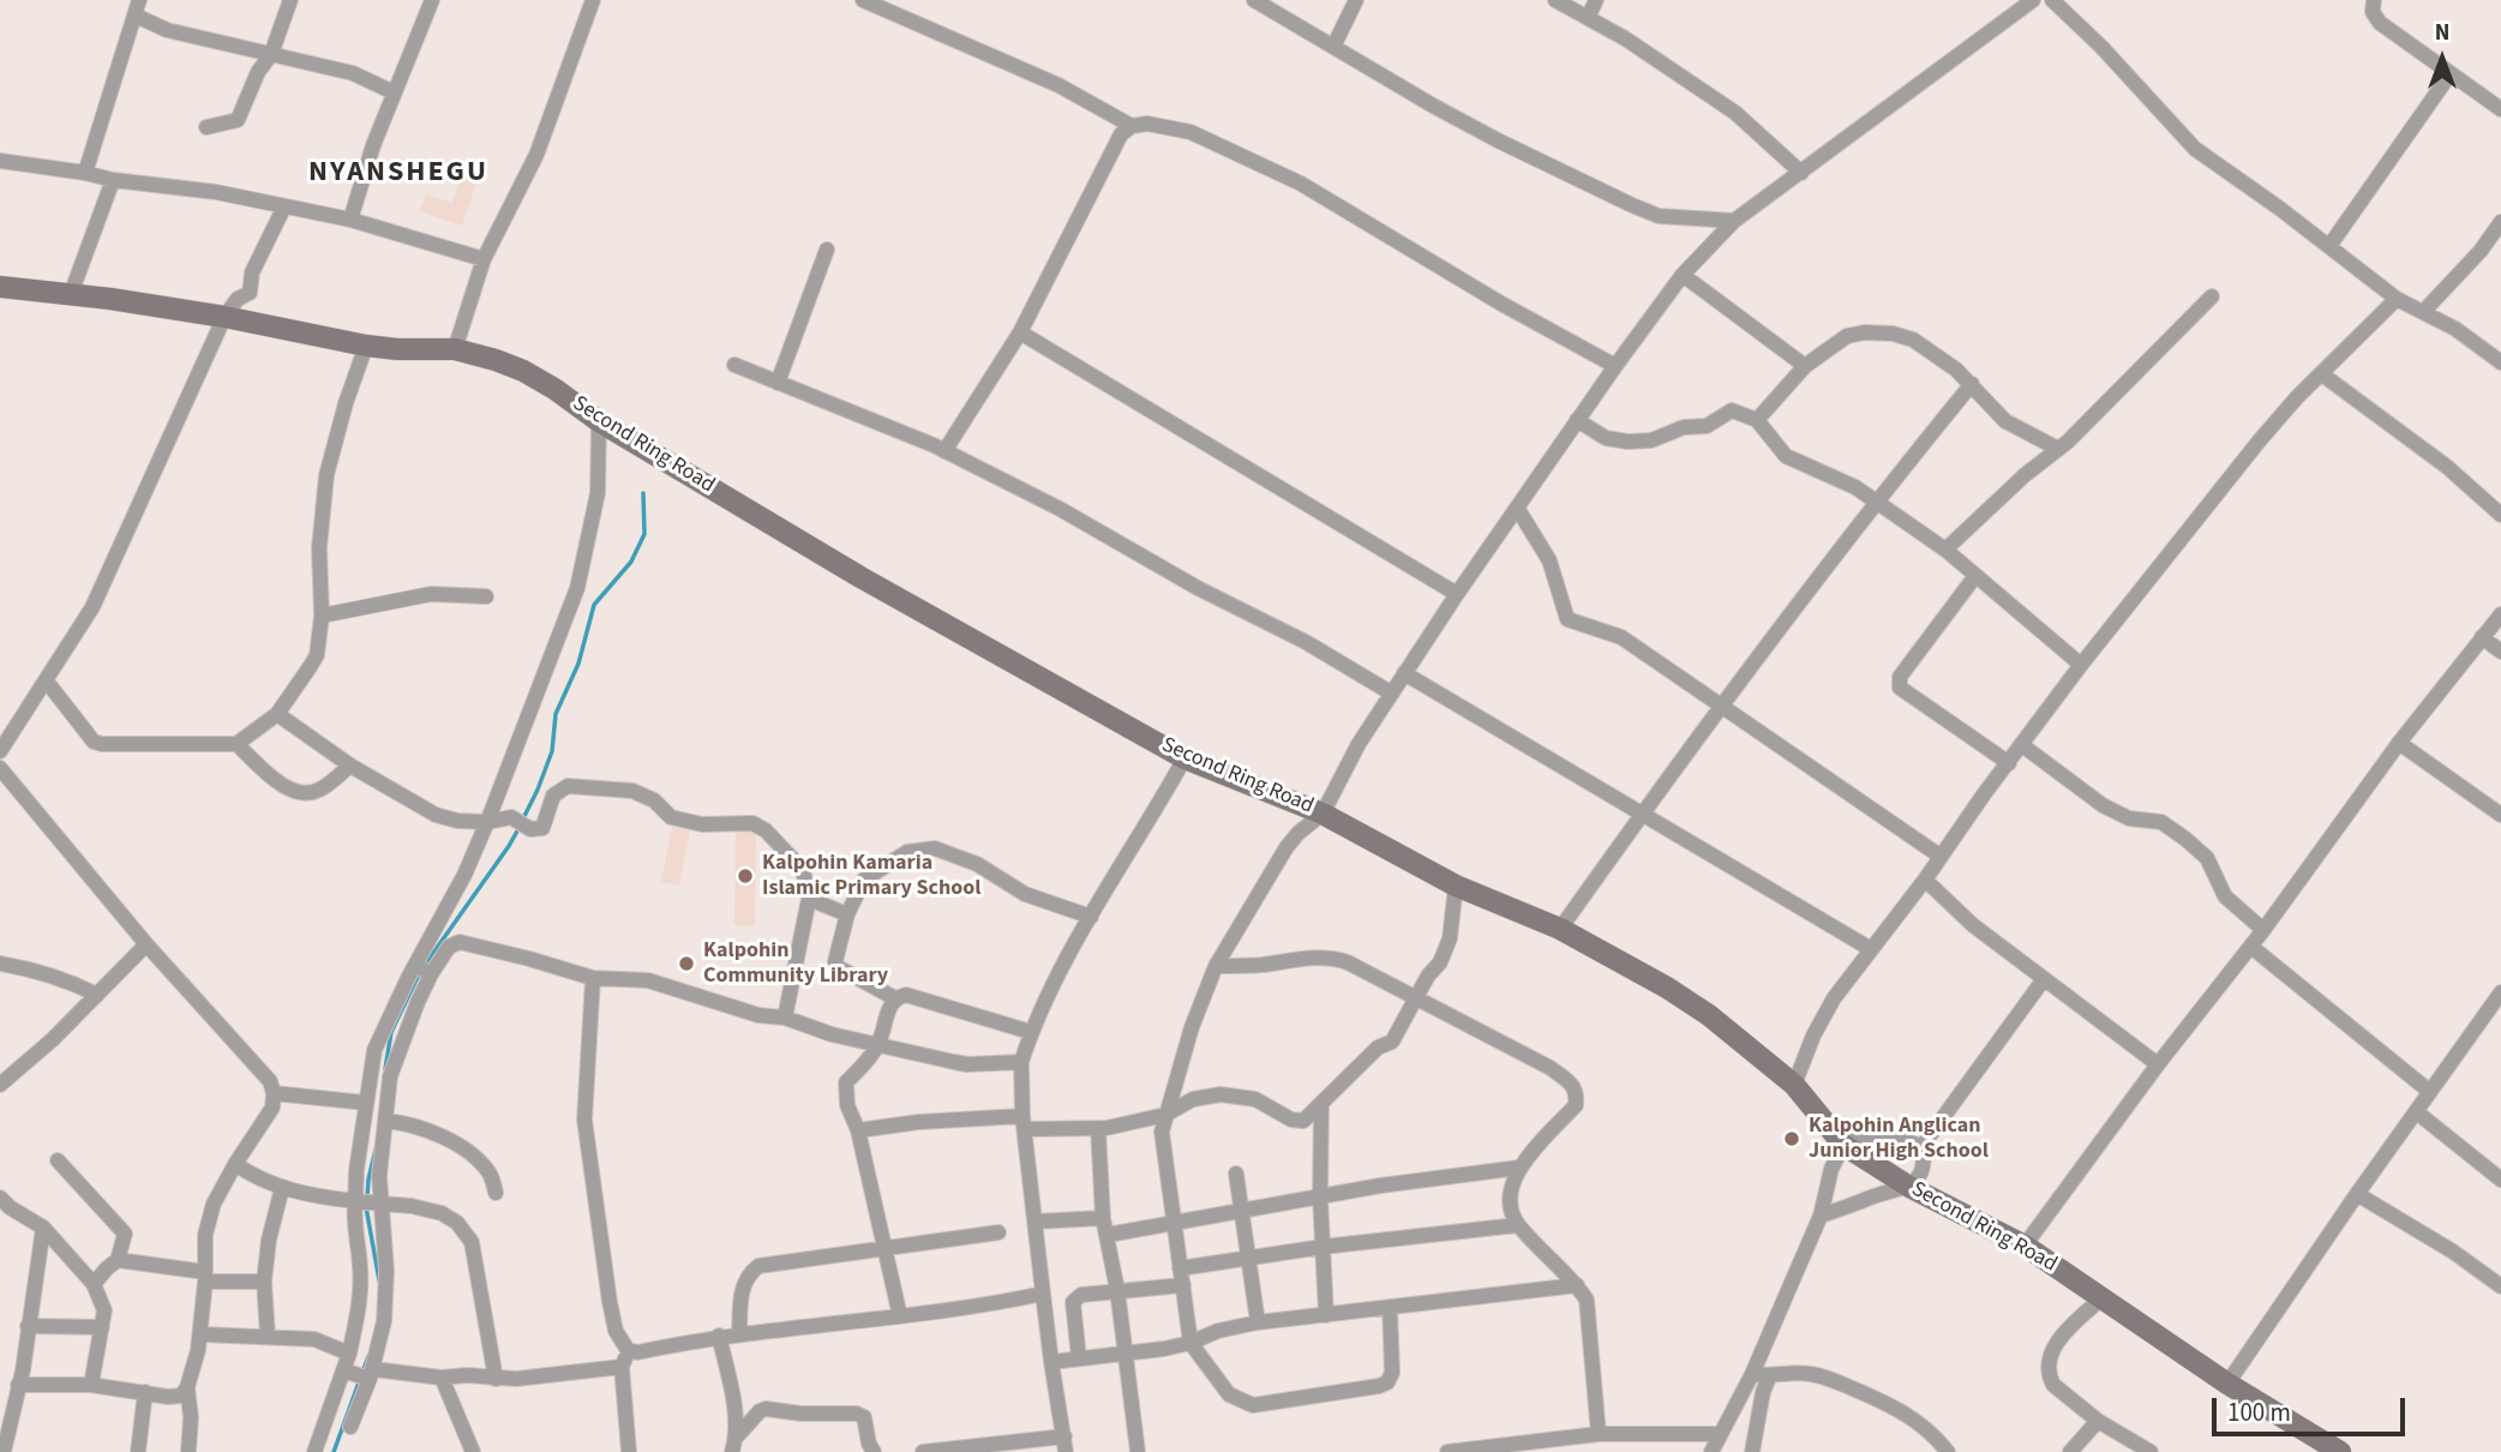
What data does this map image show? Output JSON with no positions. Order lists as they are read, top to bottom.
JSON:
{
  "streets": {
    "street": ["Second Ring Road"]
  },
  "districts": ["NYANSHEGU"],
  "places": ["Kalpohin Kamaria Islamic Primary School", "Kalpohin Community Library", "Kalpohin Anglican Junior High School"],
  "scale_bar": "100 m",
  "north": "top"
}
